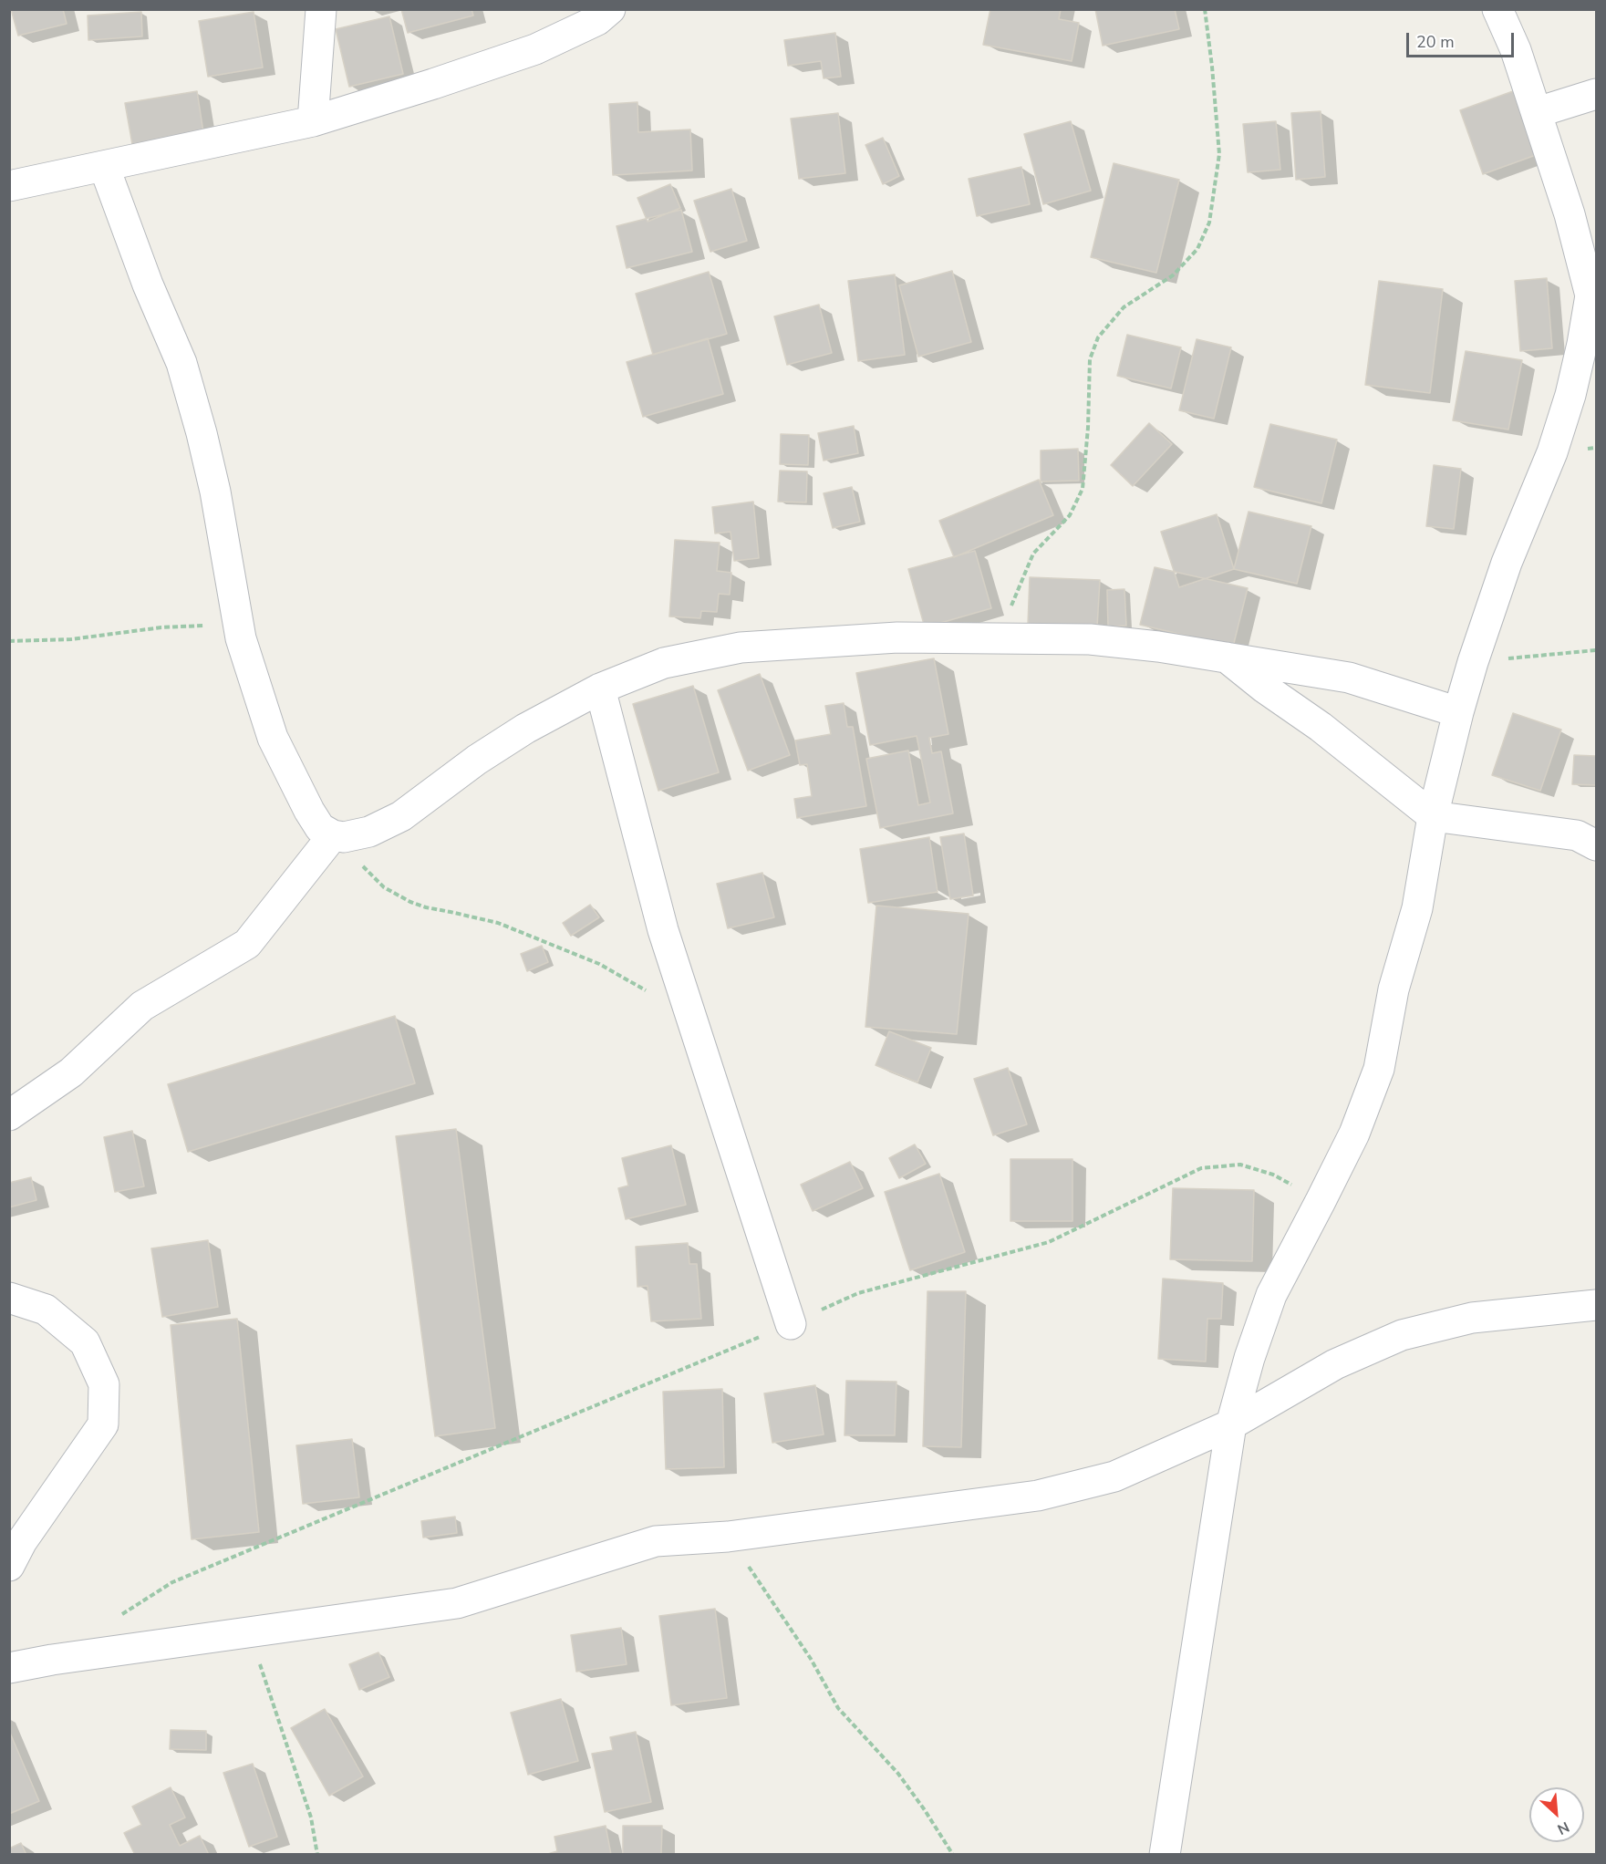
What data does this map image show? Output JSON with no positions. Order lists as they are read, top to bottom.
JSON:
{
  "scale_bar": "20 m",
  "north": "bottom right"
}
